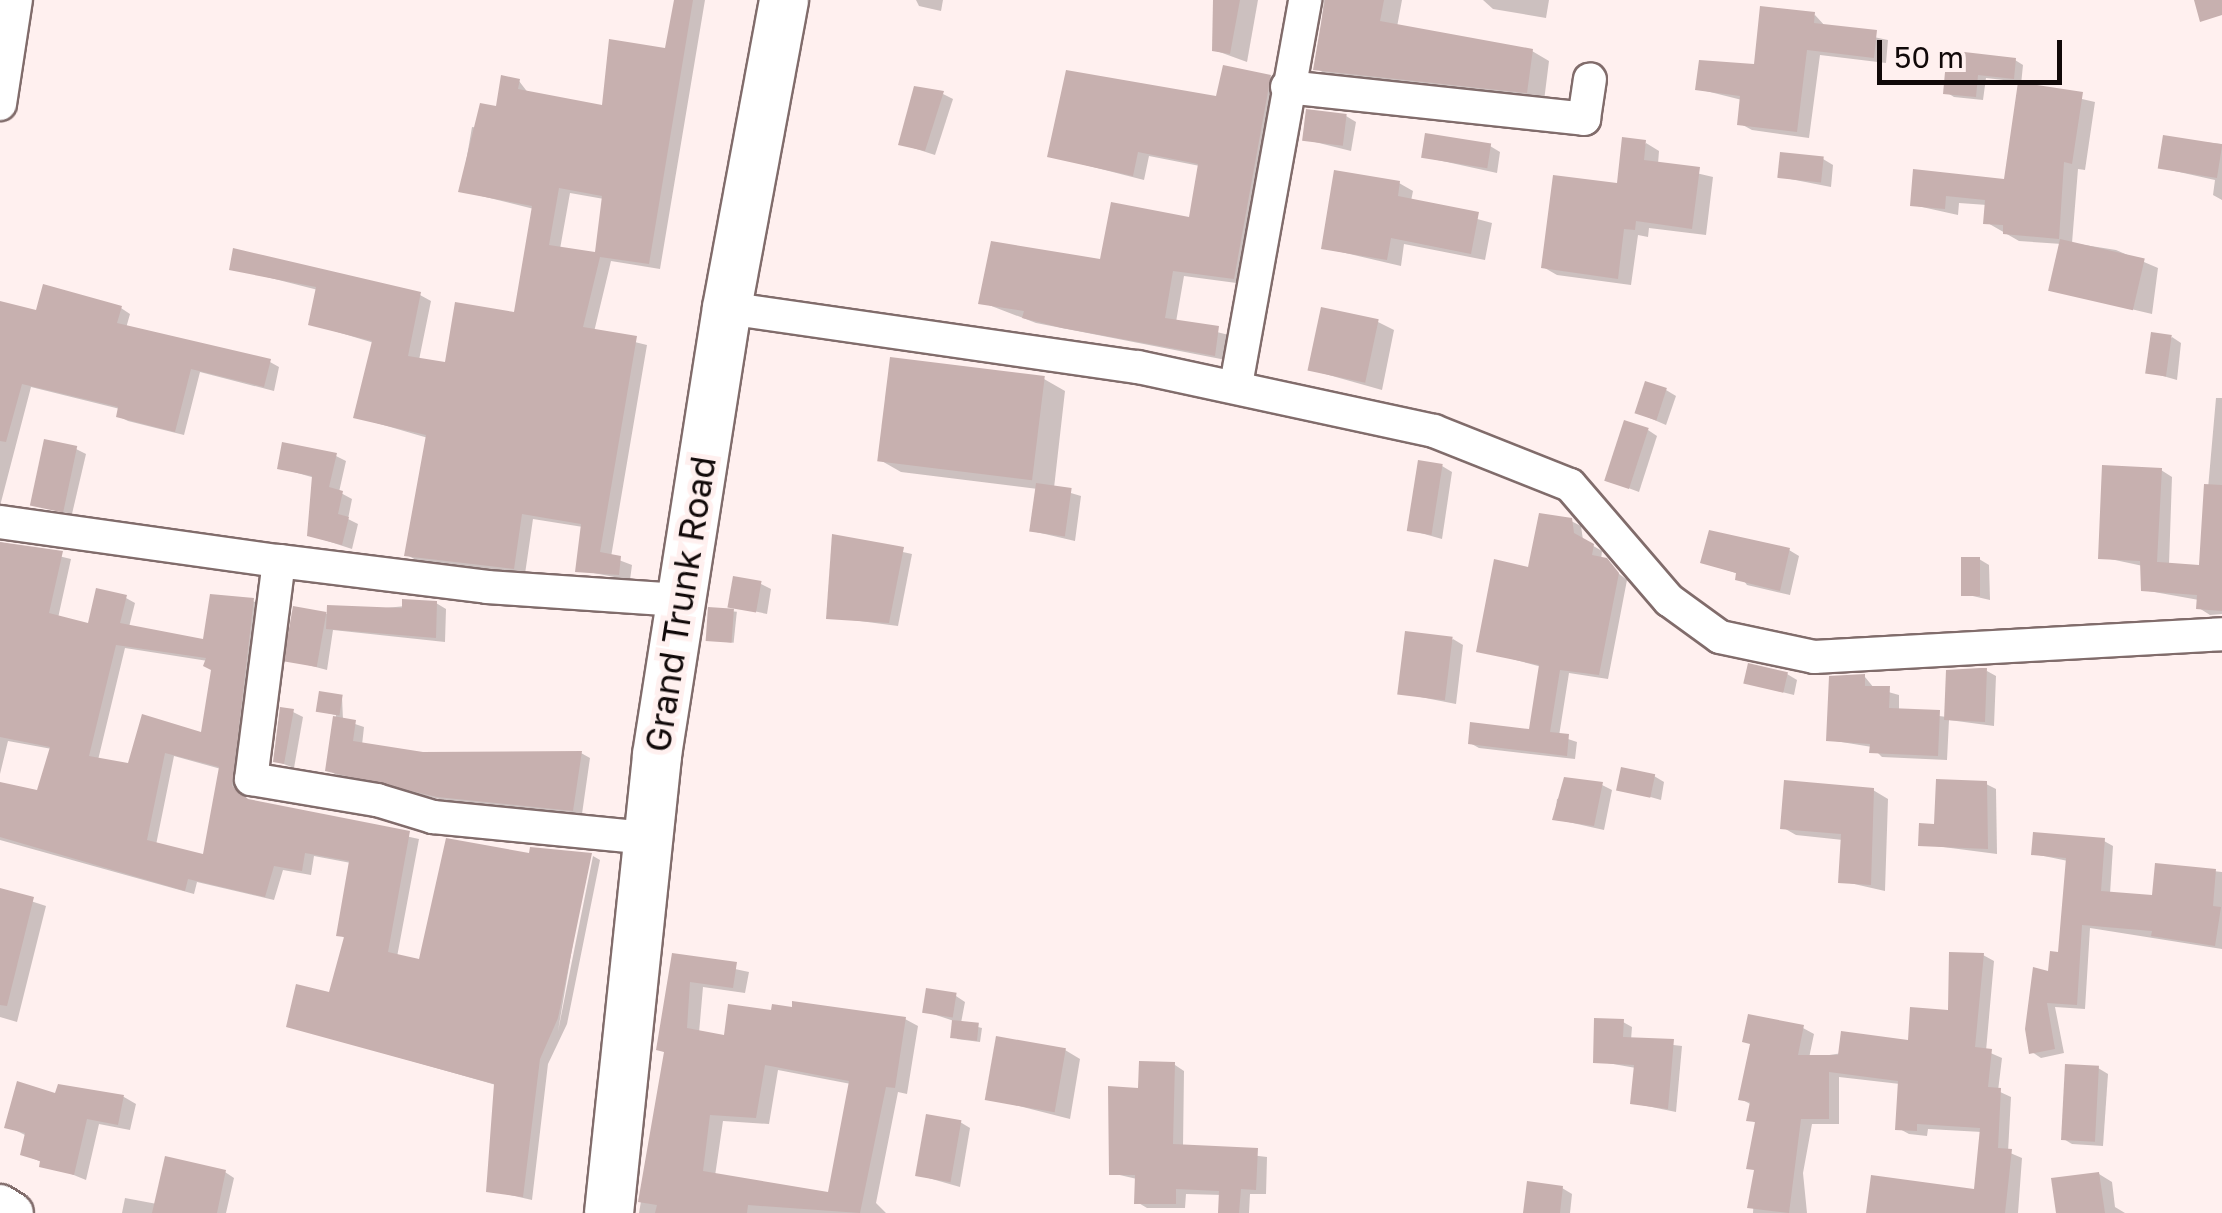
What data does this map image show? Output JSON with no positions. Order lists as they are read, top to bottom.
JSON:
{
  "streets": {
    "highway": ["Grand Trunk Road"]
  },
  "scale_bar": "50 m"
}
